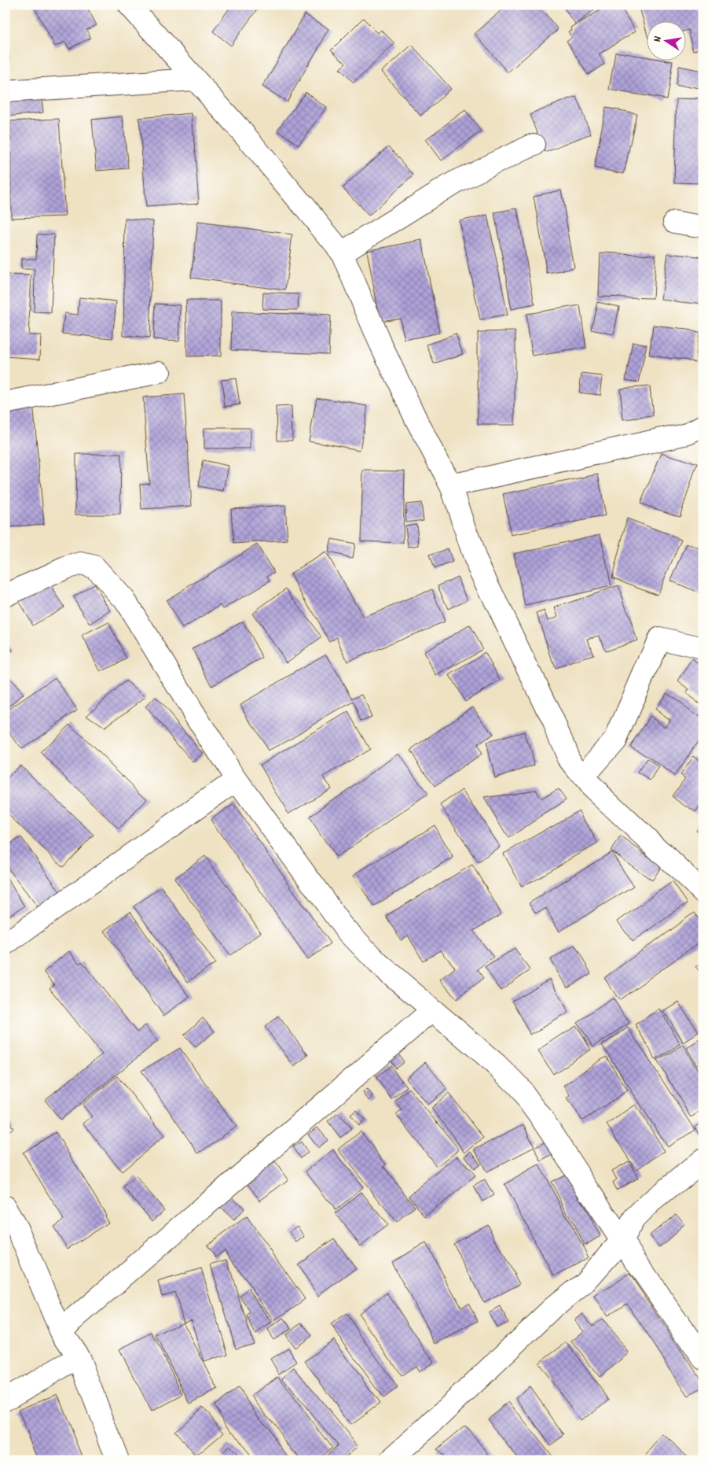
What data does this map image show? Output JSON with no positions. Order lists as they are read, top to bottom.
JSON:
{
  "north": "left"
}
